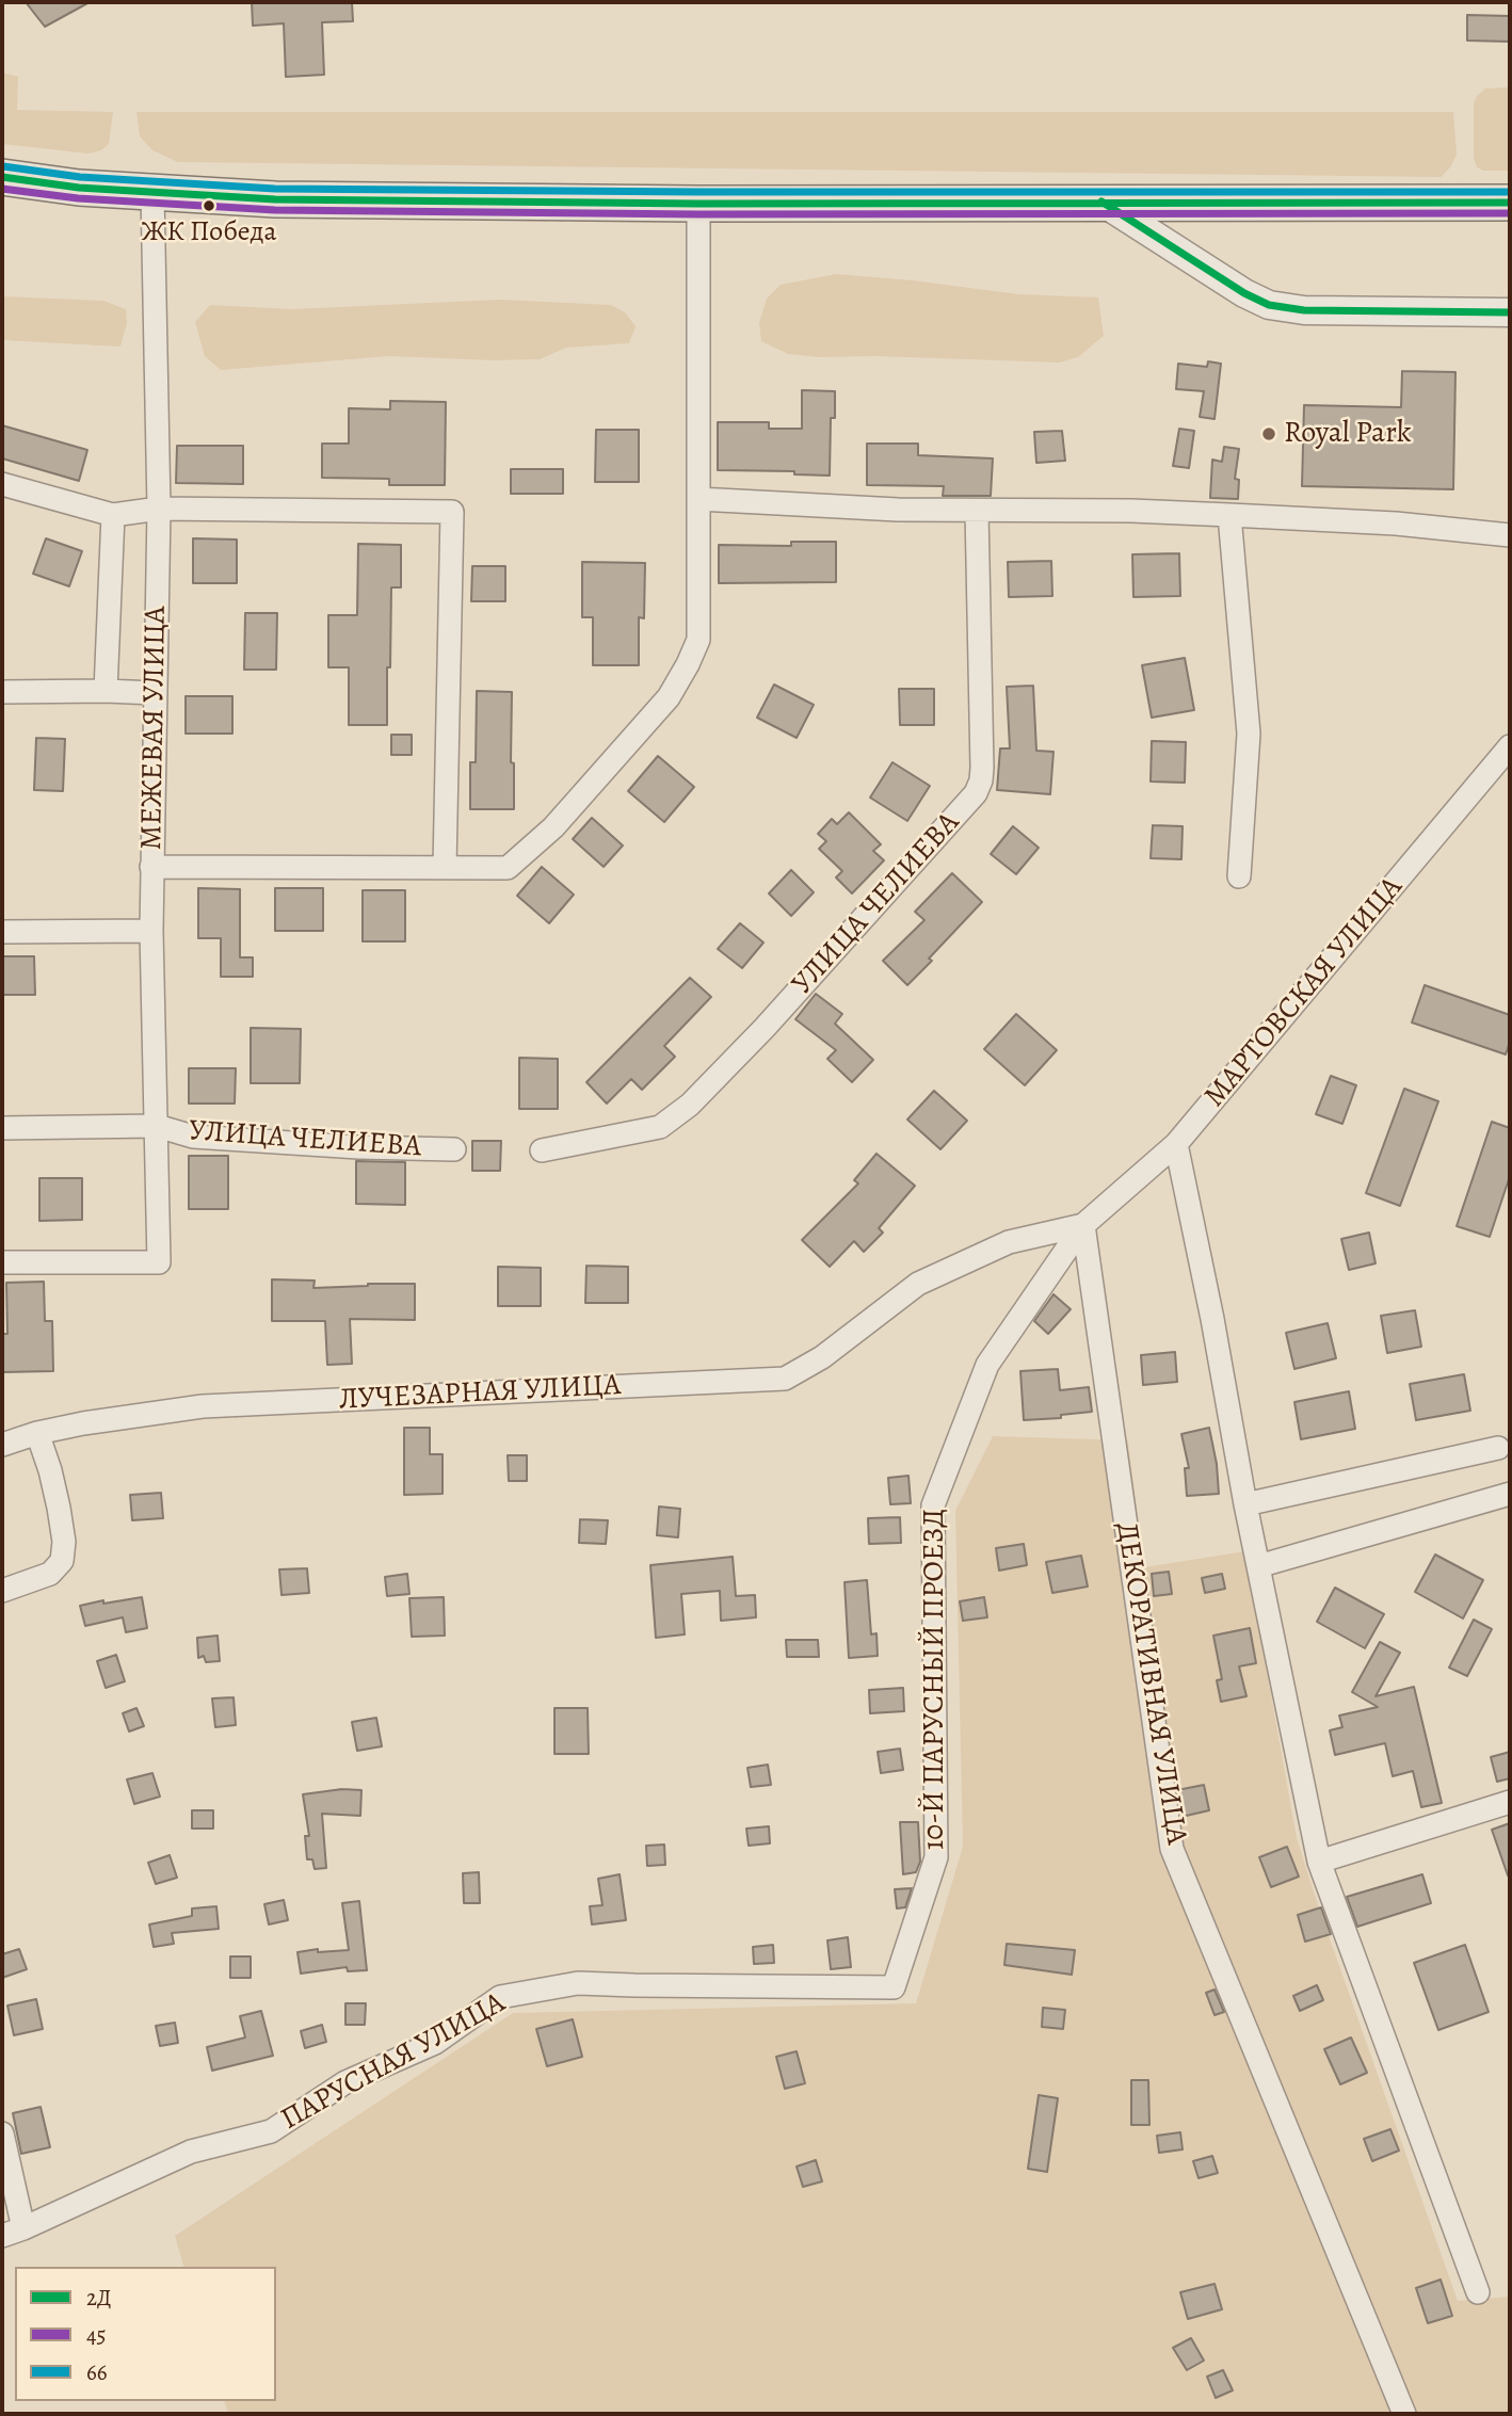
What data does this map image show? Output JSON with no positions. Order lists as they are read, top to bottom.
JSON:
{
  "streets": {
    "street": [
      "МЕЖЕВАЯ УЛИЦА",
      "УЛИЦА ЧЕЛИЕВА",
      "МАРТОВСКАЯ УЛИЦА",
      "ЛУЧЕЗАРНАЯ УЛИЦА",
      "10-Й ПАРУСНЫЙ ПРОЕЗД",
      "ДЕКОРАТИВНАЯ УЛИЦА",
      "ПАРУСНАЯ УЛИЦА"
    ]
  },
  "crossings": [
    ["МЕЖЕВАЯ УЛИЦА", "УЛИЦА ЧЕЛИЕВА"],
    ["МАРТОВСКАЯ УЛИЦА", "ЛУЧЕЗАРНАЯ УЛИЦА"],
    ["МАРТОВСКАЯ УЛИЦА", "10-Й ПАРУСНЫЙ ПРОЕЗД"],
    ["МАРТОВСКАЯ УЛИЦА", "ДЕКОРАТИВНАЯ УЛИЦА"],
    ["ЛУЧЕЗАРНАЯ УЛИЦА", "10-Й ПАРУСНЫЙ ПРОЕЗД"],
    ["ЛУЧЕЗАРНАЯ УЛИЦА", "ДЕКОРАТИВНАЯ УЛИЦА"],
    ["10-Й ПАРУСНЫЙ ПРОЕЗД", "ДЕКОРАТИВНАЯ УЛИЦА"],
    ["10-Й ПАРУСНЫЙ ПРОЕЗД", "ПАРУСНАЯ УЛИЦА"]
  ],
  "places": ["ЖК Победа", "Royal Park"],
  "lines": ["transit line 66", "transit line 2Д", "transit line 45"],
  "legend": ["2Д", "45", "66"]
}
